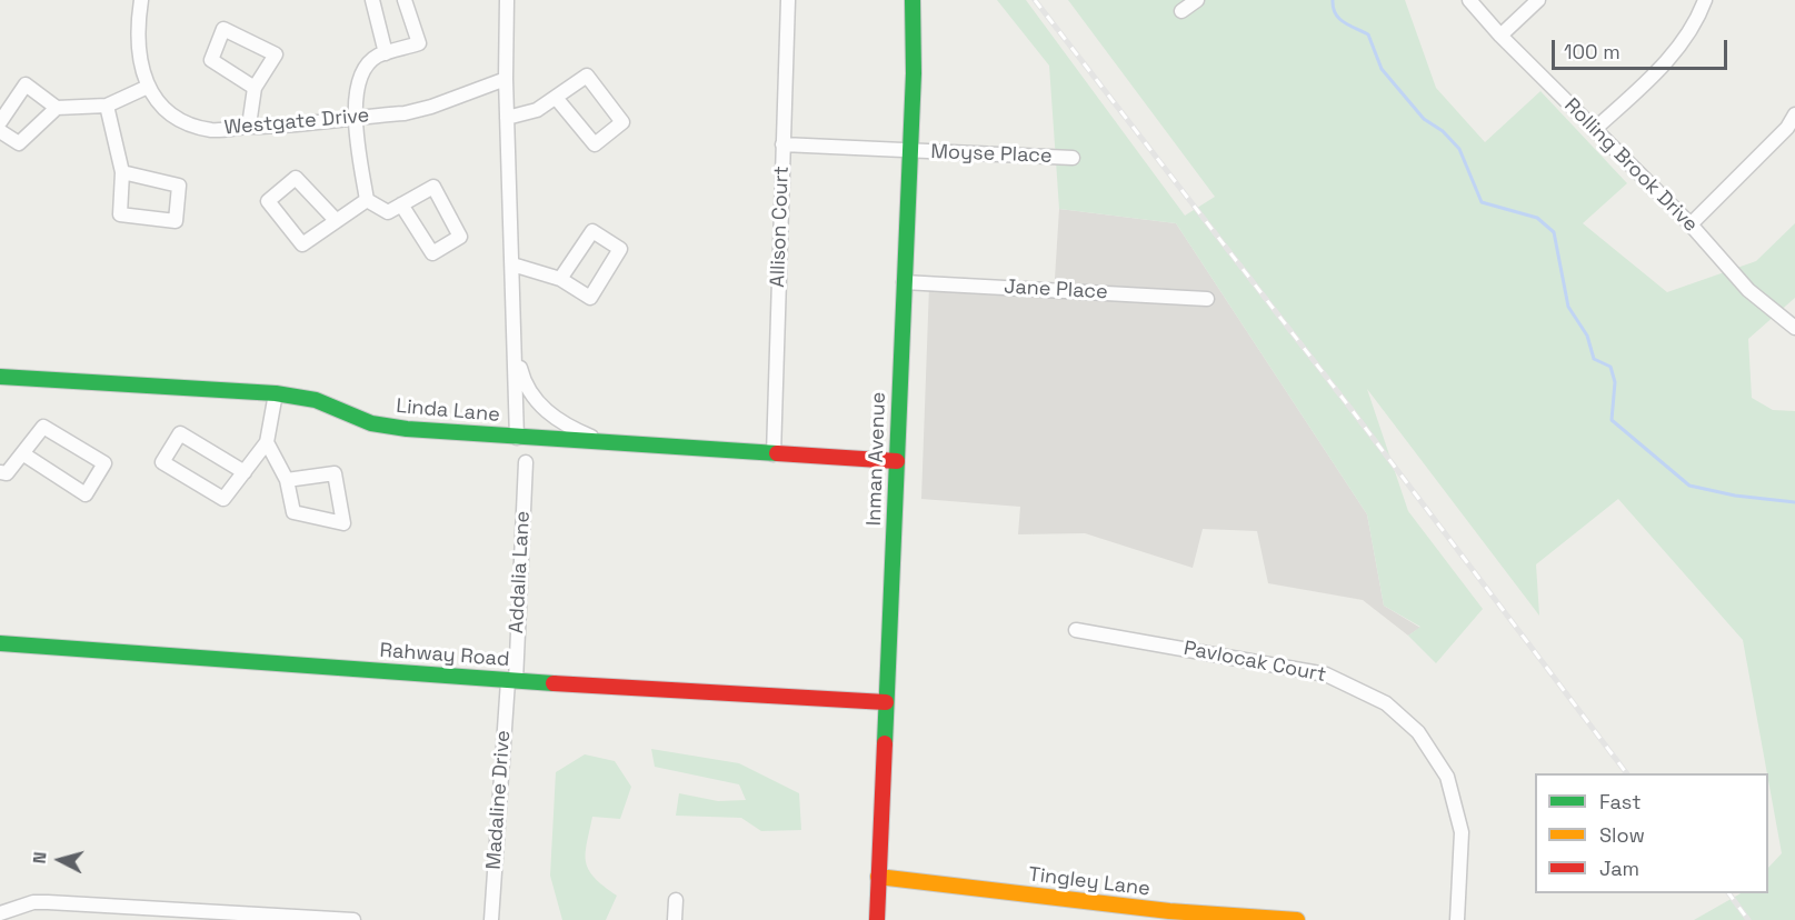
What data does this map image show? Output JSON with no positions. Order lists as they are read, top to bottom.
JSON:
{
  "streets": {
    "street": [
      "Westgate Drive",
      "Moyse Place",
      "Rolling Brook Drive",
      "Allison Court",
      "Jane Place",
      "Linda Lane",
      "Inman Avenue",
      "Addalia Lane",
      "Rahway Road",
      "Pavlocak Court",
      "Madaline Drive",
      "Tingley Lane"
    ]
  },
  "crossings": [
    ["Moyse Place", "Allison Court"],
    ["Moyse Place", "Inman Avenue"],
    ["Allison Court", "Linda Lane"],
    ["Jane Place", "Inman Avenue"],
    ["Linda Lane", "Inman Avenue"],
    ["Inman Avenue", "Rahway Road"],
    ["Inman Avenue", "Tingley Lane"],
    ["Addalia Lane", "Rahway Road"],
    ["Addalia Lane", "Madaline Drive"],
    ["Rahway Road", "Madaline Drive"]
  ],
  "legend": ["Fast", "Slow", "Jam"],
  "scale_bar": "100 m",
  "north": "left"
}
